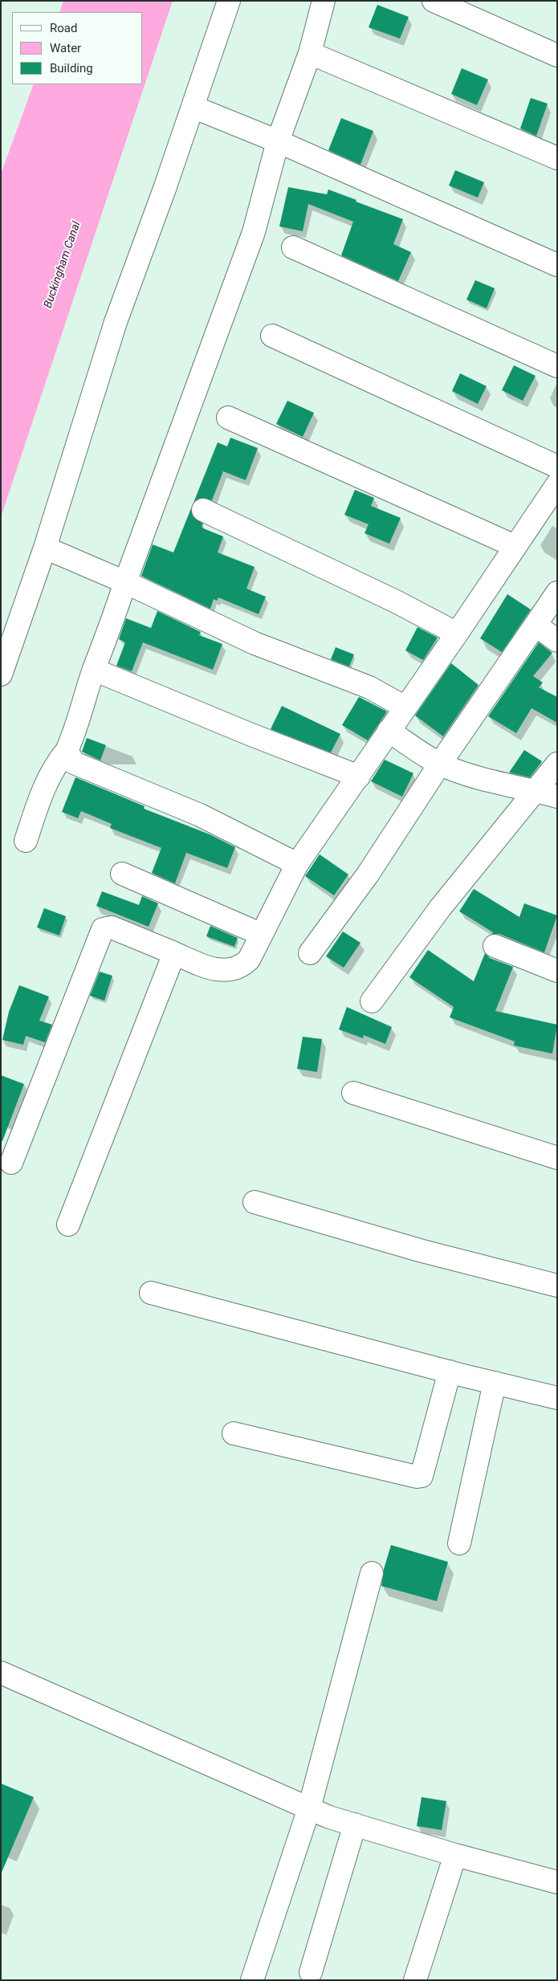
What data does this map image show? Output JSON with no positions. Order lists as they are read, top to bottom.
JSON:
{
  "water": ["Buckingham Canal"],
  "legend": ["Road", "Water", "Building"]
}
